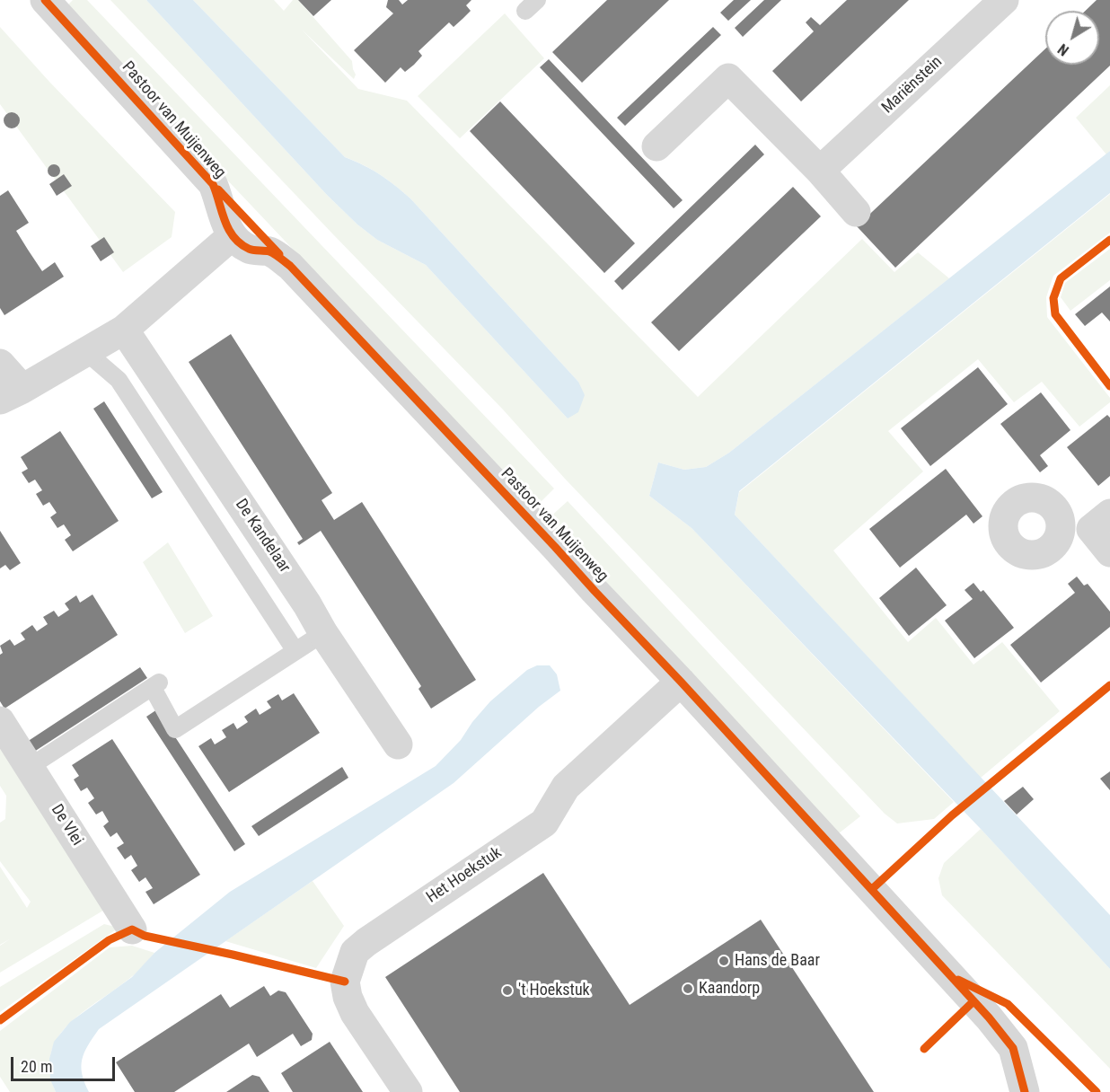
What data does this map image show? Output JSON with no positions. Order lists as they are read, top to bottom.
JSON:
{
  "streets": {
    "street": [
      "Mariënstein",
      "Pastoor van Muijenweg",
      "De Kandelaar",
      "De Vlei",
      "Het Hoekstuk"
    ]
  },
  "crossings": [
    ["Pastoor van Muijenweg", "Het Hoekstuk"]
  ],
  "places": ["Hans de Baar", "Kaandorp", "'t Hoekstuk"],
  "scale_bar": "20 m",
  "north": "bottom left"
}
